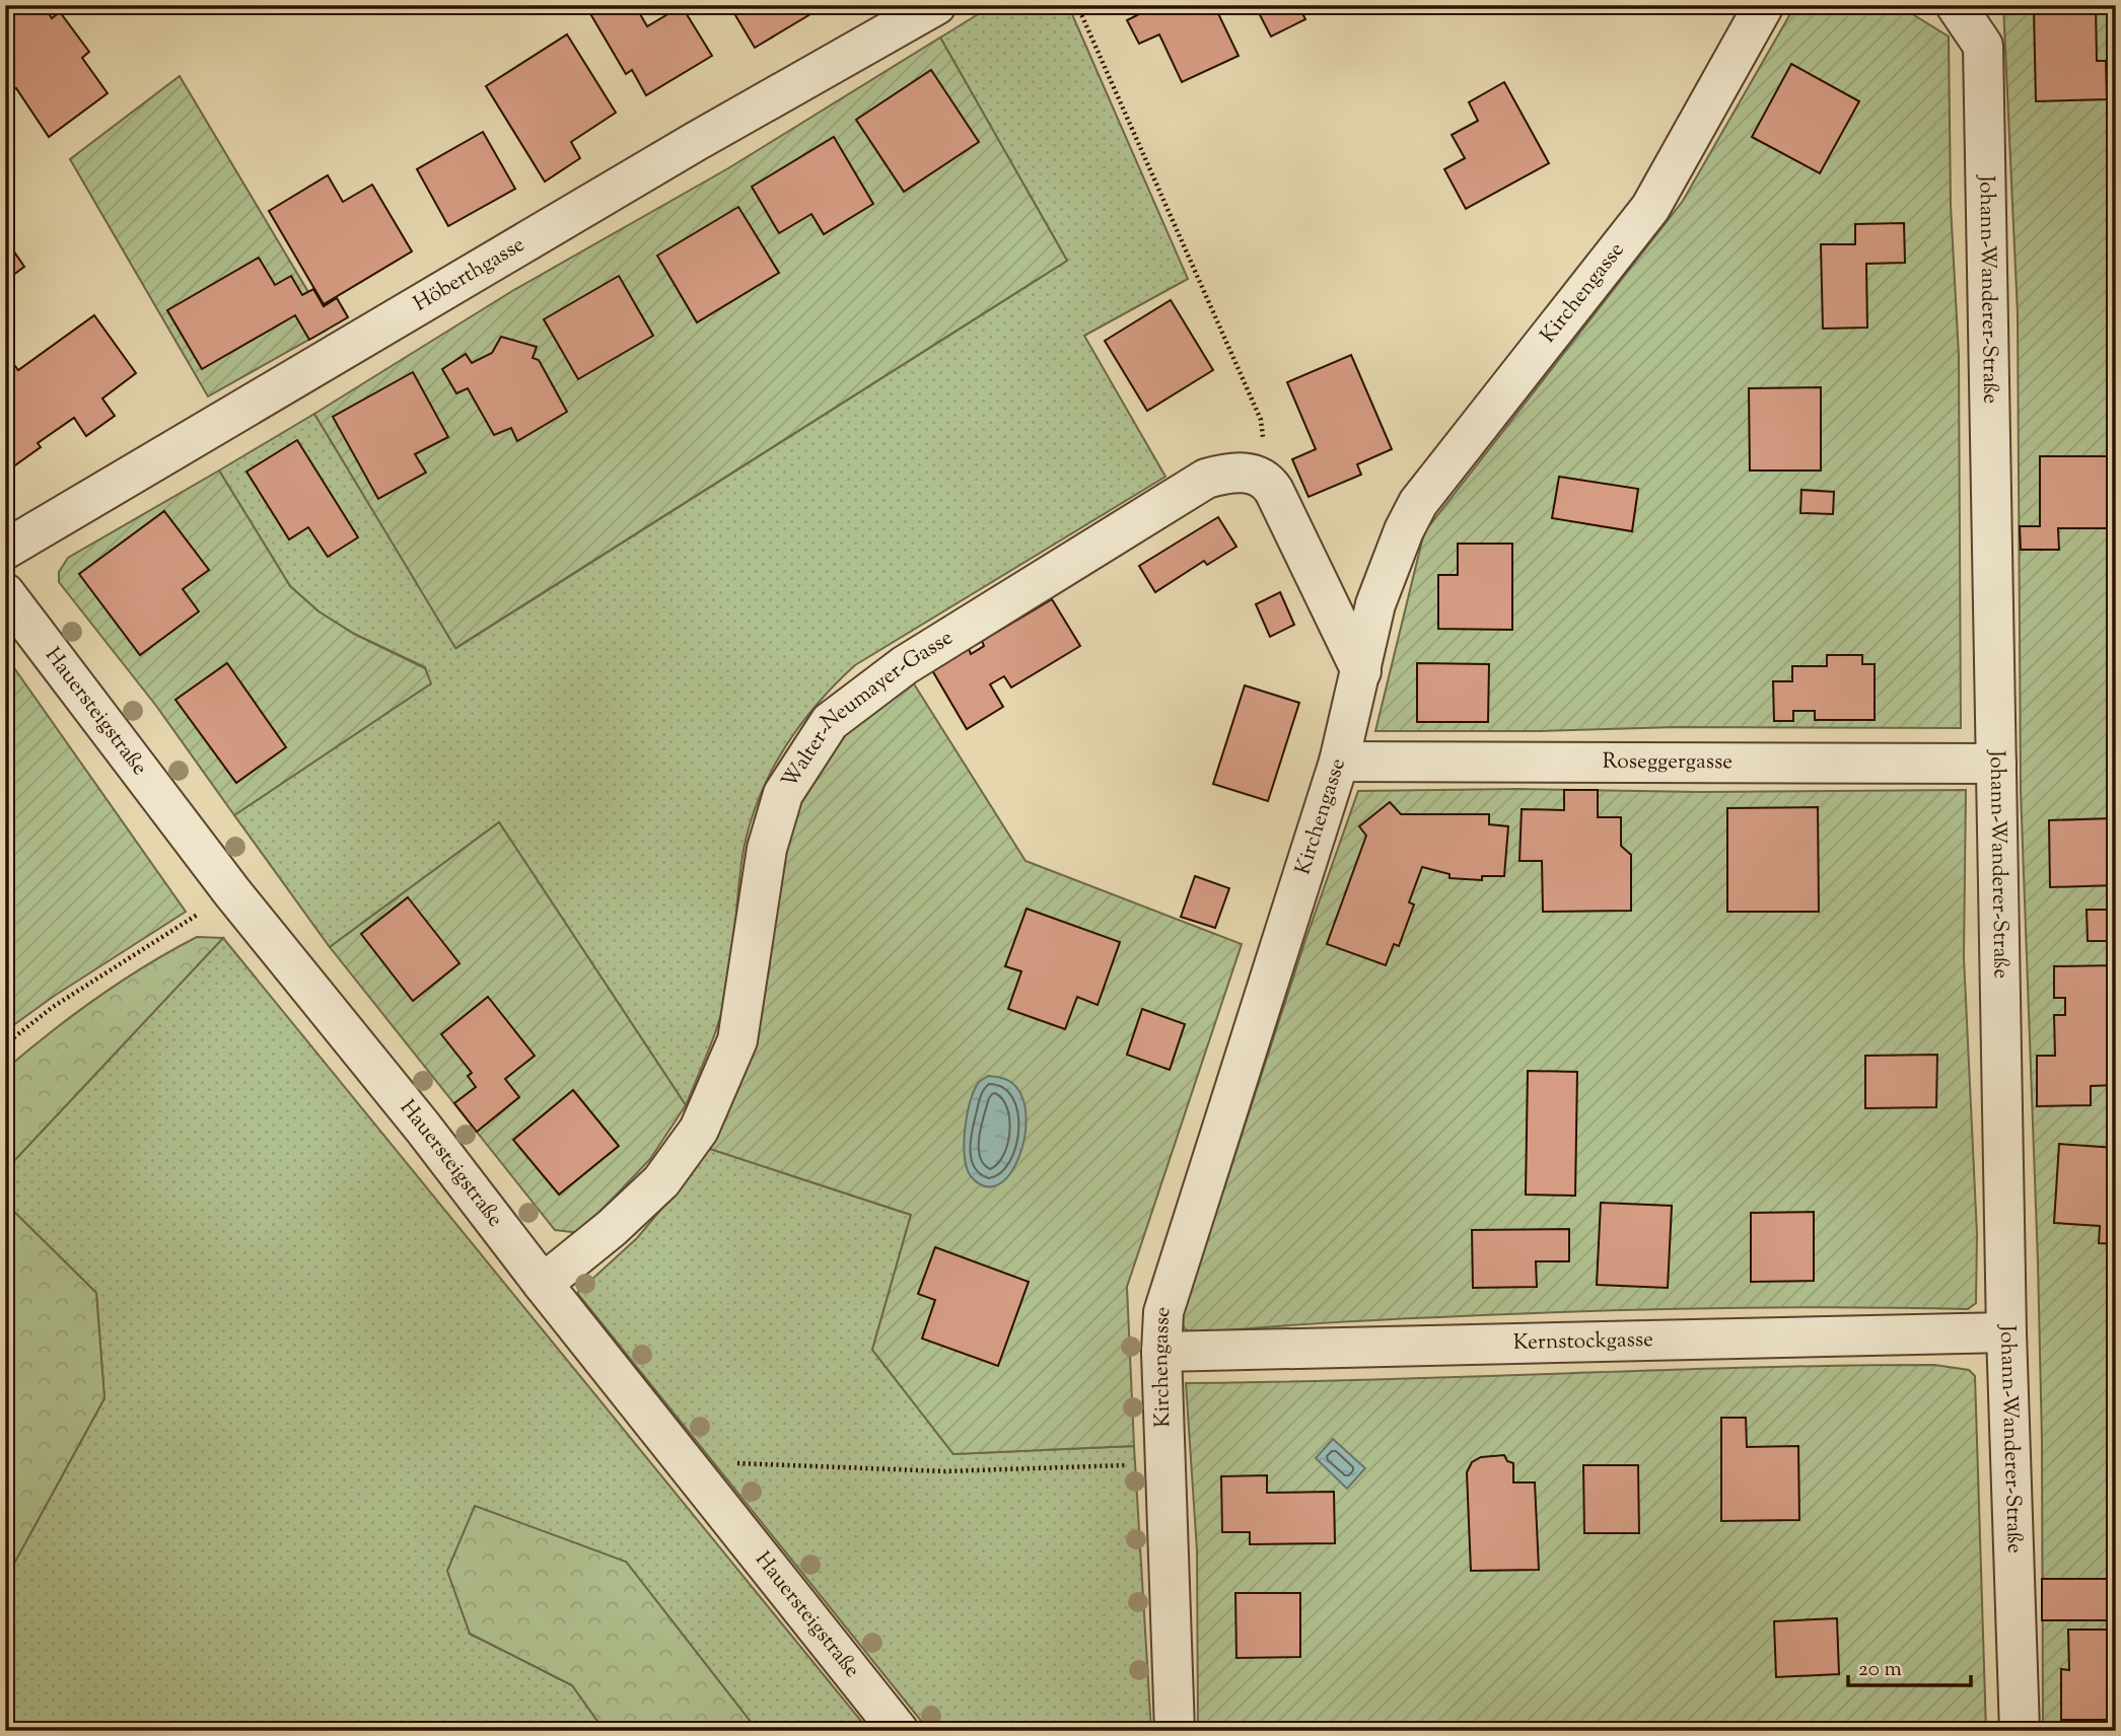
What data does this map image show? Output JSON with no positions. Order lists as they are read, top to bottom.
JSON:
{
  "streets": {
    "street": [
      "Höberthgasse",
      "Johann-Wanderer-Straße",
      "Kirchengasse",
      "Hauersteigstraße",
      "Walter-Neumayer-Gasse",
      "Roseggergasse",
      "Kernstockgasse"
    ]
  },
  "crossings": [
    ["Johann-Wanderer-Straße", "Roseggergasse"],
    ["Johann-Wanderer-Straße", "Kernstockgasse"],
    ["Kirchengasse", "Roseggergasse"],
    ["Kirchengasse", "Kernstockgasse"],
    ["Hauersteigstraße", "Walter-Neumayer-Gasse"]
  ],
  "scale_bar": "20 m"
}
